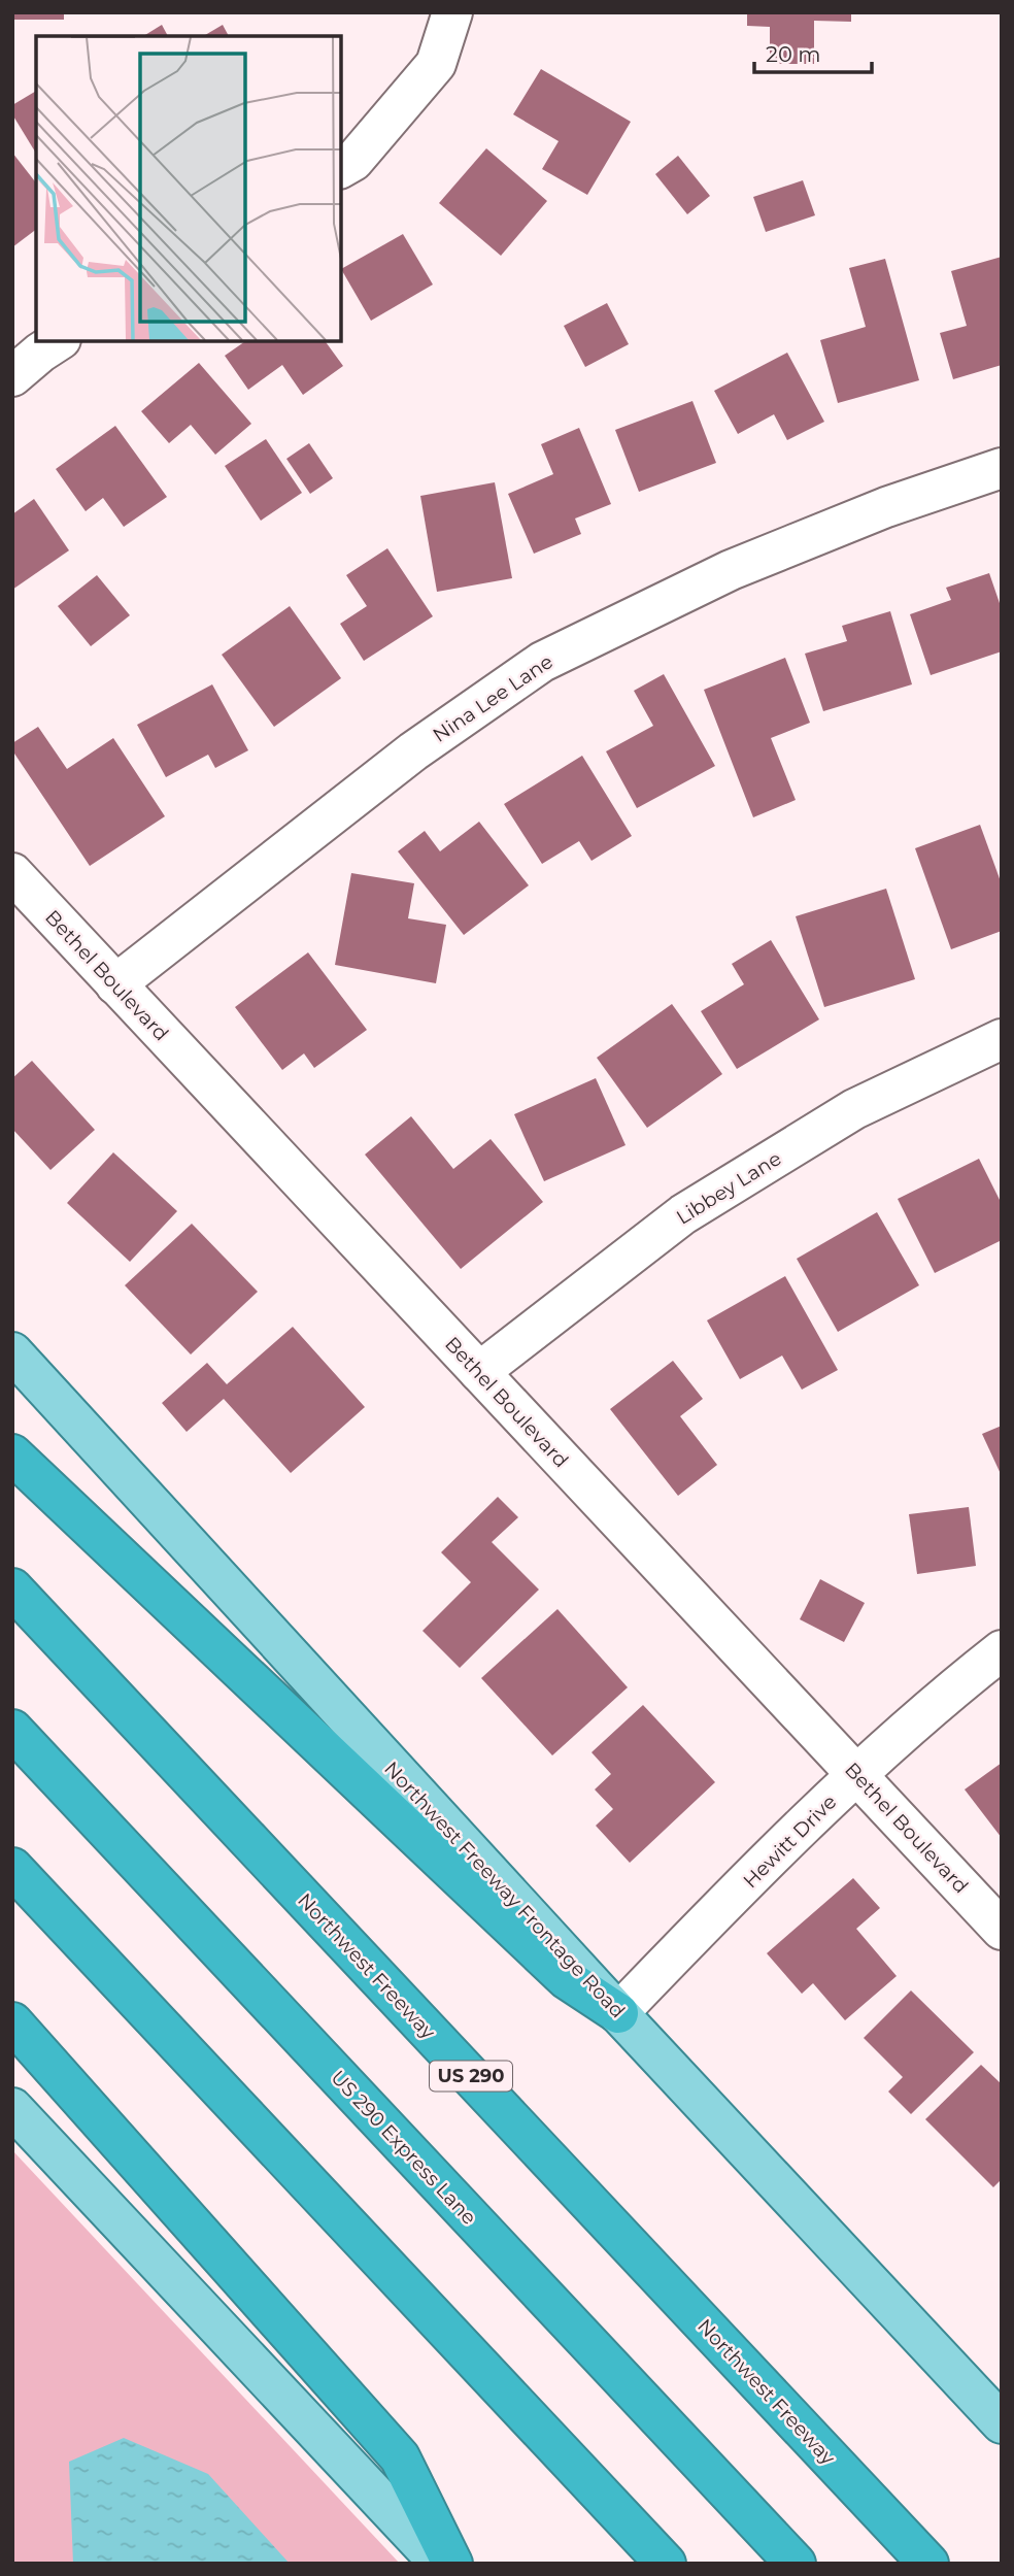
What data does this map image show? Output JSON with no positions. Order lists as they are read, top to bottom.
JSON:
{
  "streets": {
    "highway": ["Northwest Freeway", "US 290", "US 290 Express Lane"],
    "main road": ["Northwest Freeway Frontage Road"],
    "street": [
      "Nina Lee Lane",
      "Bethel Boulevard",
      "Libbey Lane",
      "Hewitt Drive"
    ]
  },
  "crossings": [
    ["Nina Lee Lane", "Bethel Boulevard"],
    ["Bethel Boulevard", "Libbey Lane"],
    ["Bethel Boulevard", "Hewitt Drive"],
    ["Hewitt Drive", "Northwest Freeway Frontage Road"]
  ],
  "scale_bar": "20 m"
}
